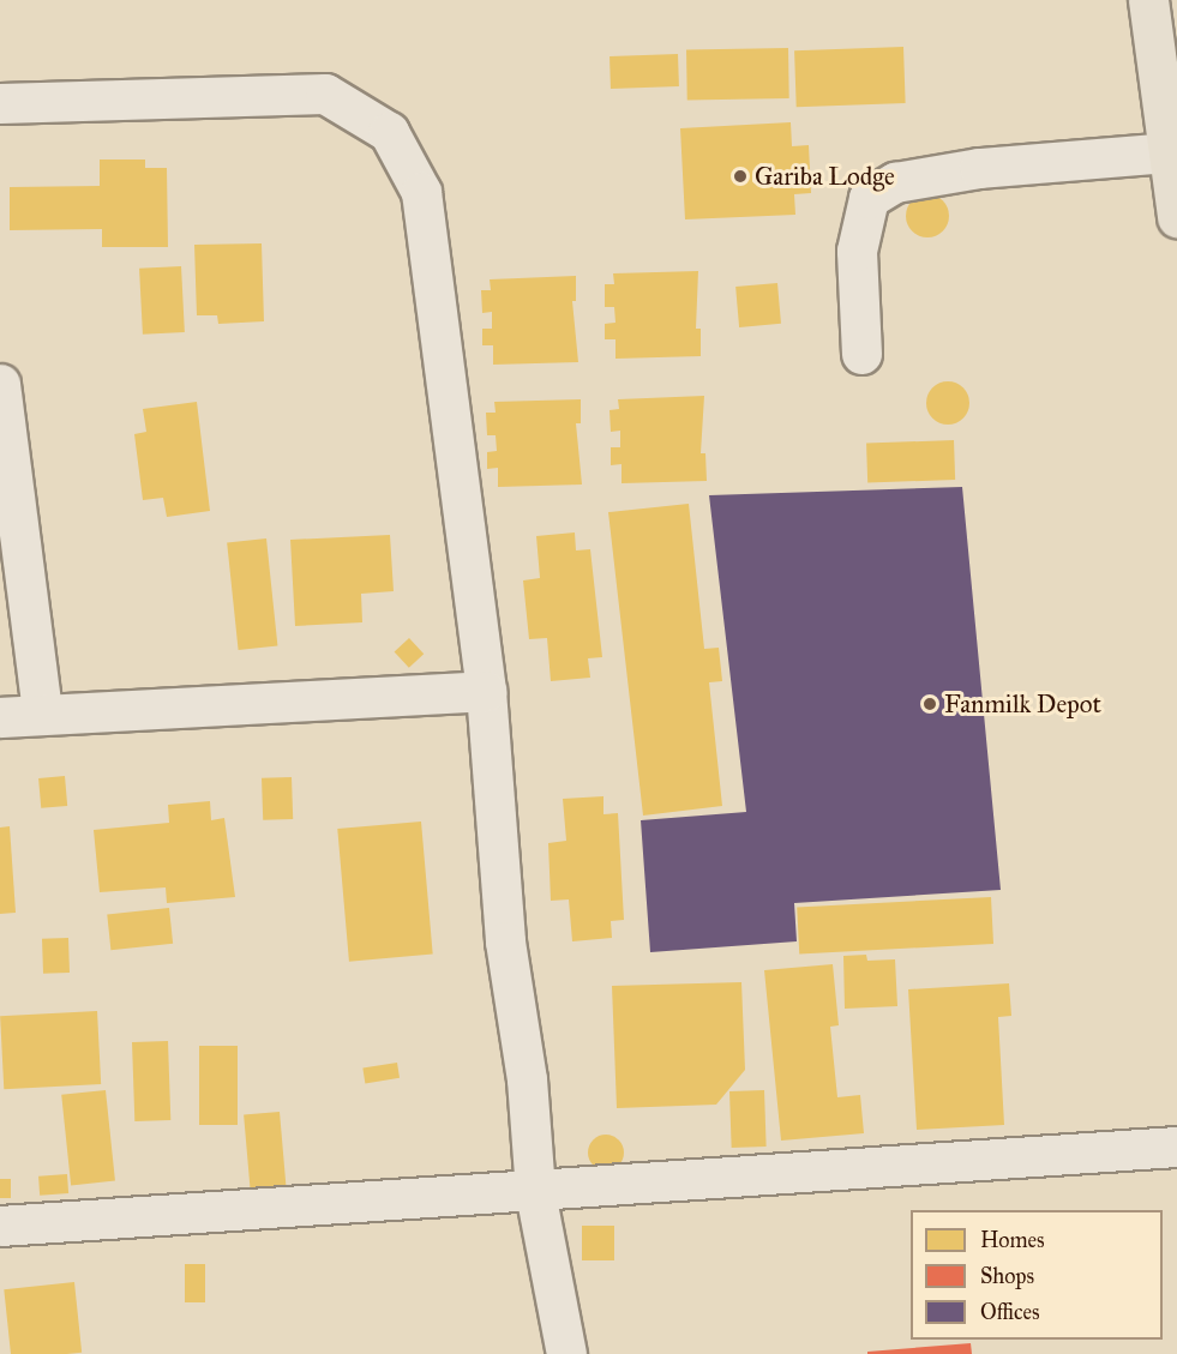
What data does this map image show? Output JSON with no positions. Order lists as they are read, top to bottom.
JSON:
{
  "places": ["Gariba Lodge", "Fanmilk Depot"],
  "legend": ["Homes", "Shops", "Offices"]
}
